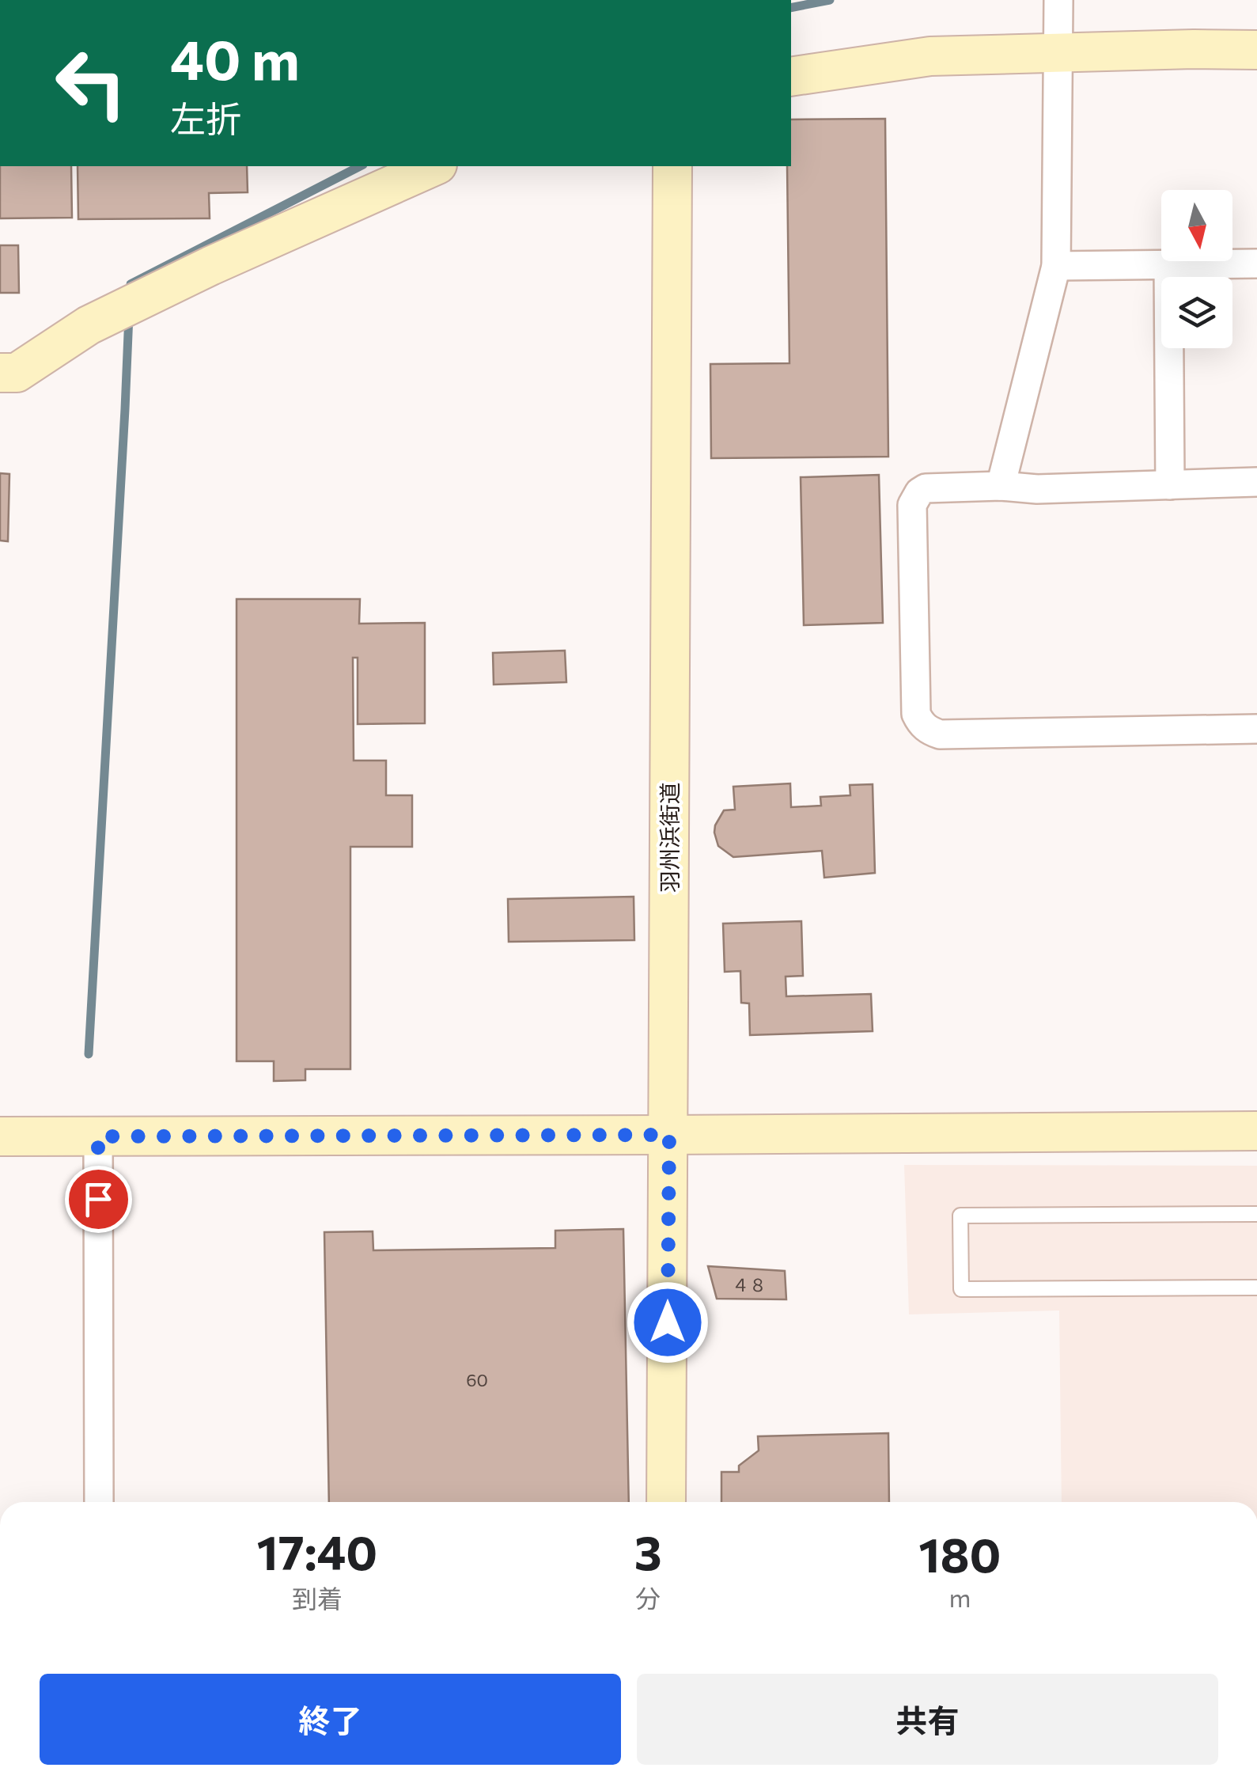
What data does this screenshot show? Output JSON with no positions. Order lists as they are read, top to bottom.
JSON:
{
  "streets": {
    "street": ["羽州浜街道"]
  },
  "house_numbers": ["４８", "60"],
  "north": "bottom",
  "page": {
    "turn": ["40 m", "左折"],
    "eta": [
      "17:40",
      "到着",
      "3",
      "分",
      "180",
      "m"
    ],
    "buttons": ["終了", "共有"]
  }
}
